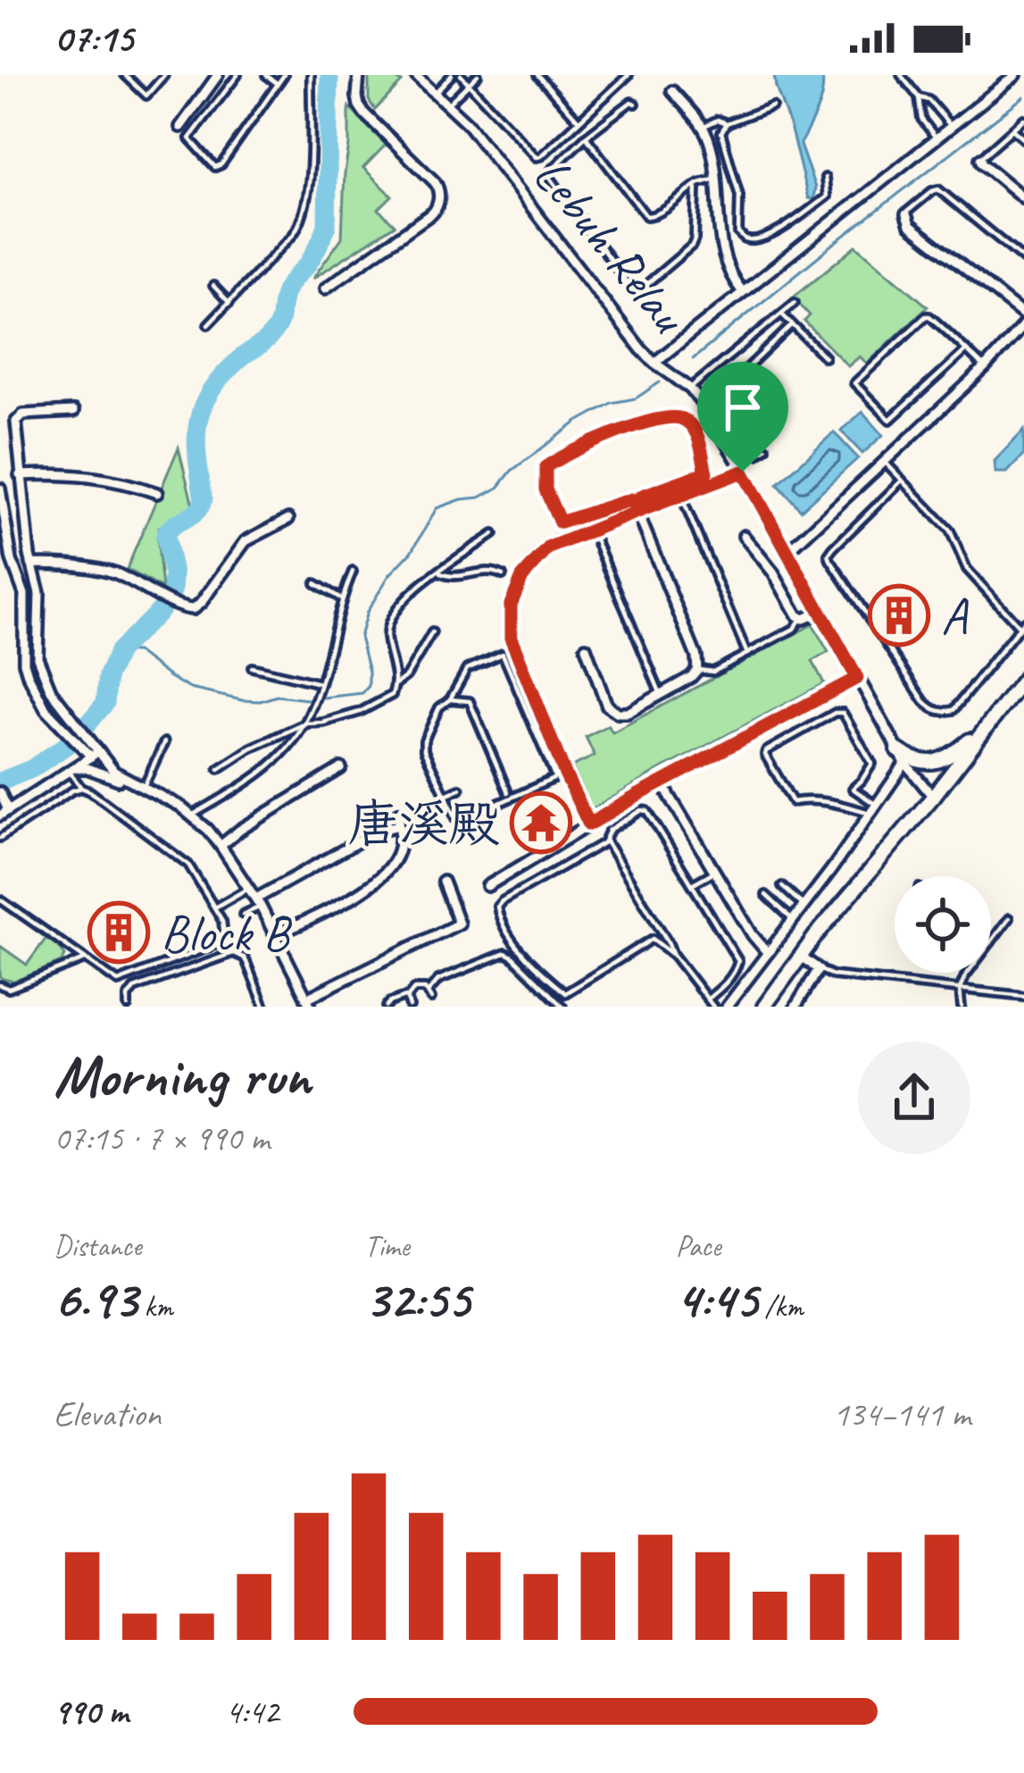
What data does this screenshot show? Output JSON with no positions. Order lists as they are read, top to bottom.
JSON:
{
  "streets": {
    "street": ["Lebuh Relau"]
  },
  "places": {
    "building": ["A", "Block B"],
    "temple": ["唐溪殿"]
  },
  "page": {
    "status": "07:15",
    "heading": ["Morning run", "07:15 · 7 × 990 m"],
    "stats": [
      ["Distance", "6.93 km"],
      ["Time", "32:55"],
      ["Pace", "4:45 /km"]
    ],
    "chart": ["Elevation", "134–141 m"],
    "list": [
      {
        "name": "990 m",
        "note": "4:42"
      }
    ]
  }
}
